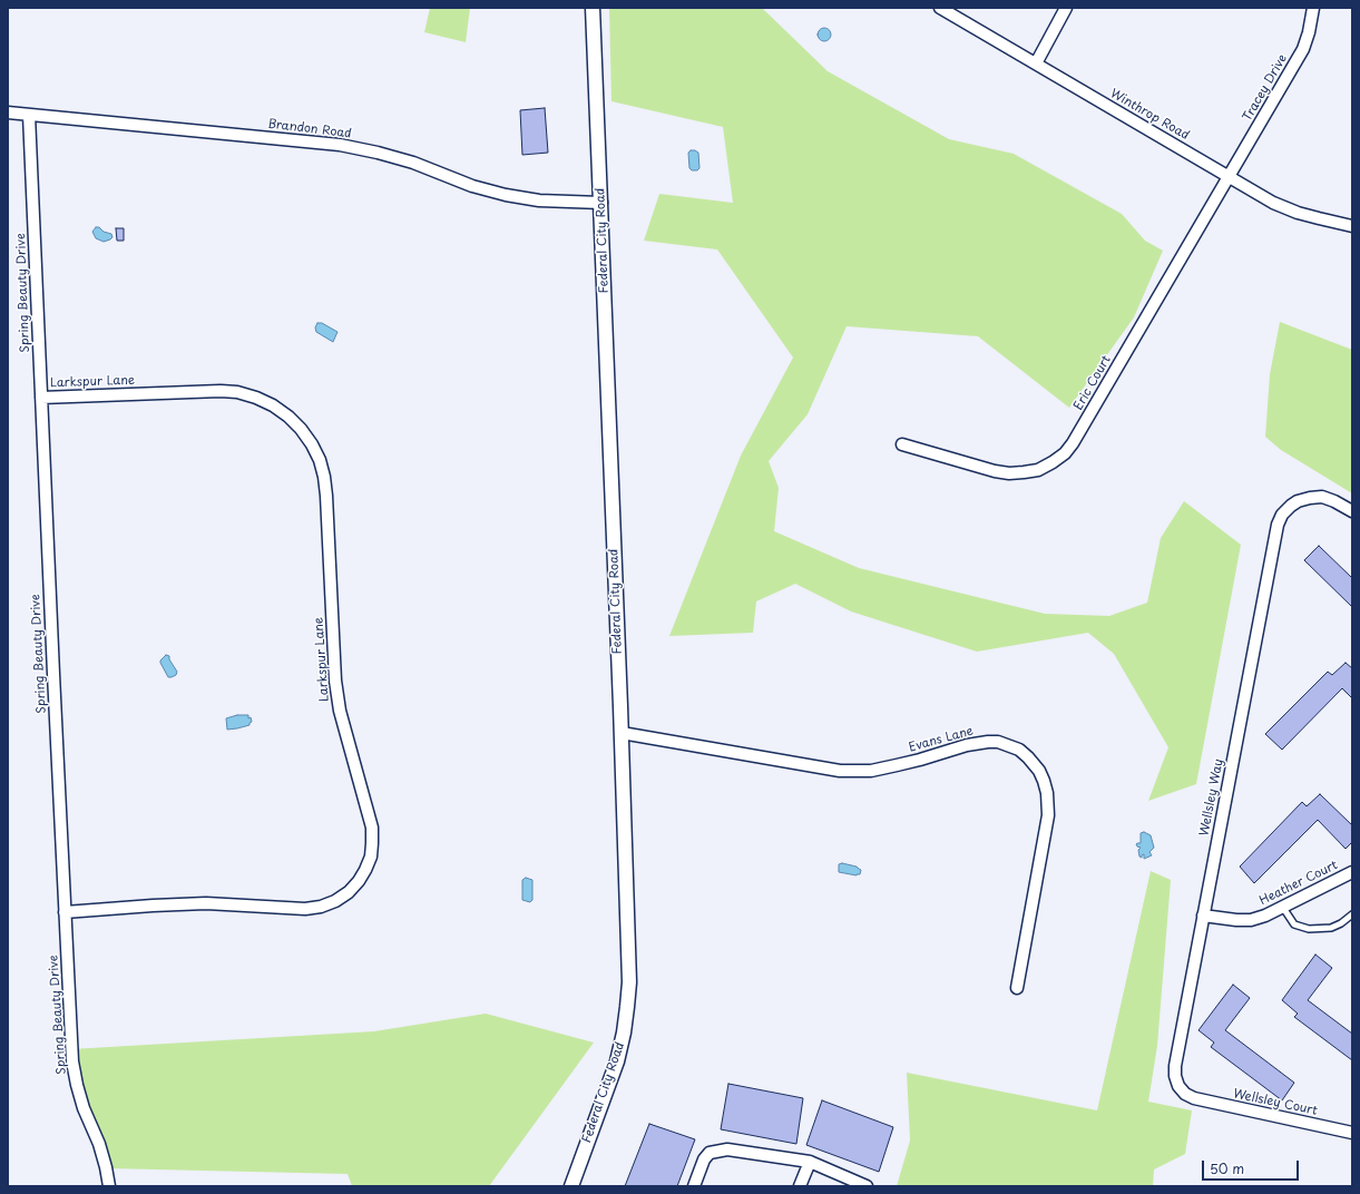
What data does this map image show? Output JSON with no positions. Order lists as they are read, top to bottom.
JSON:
{
  "streets": {
    "street": [
      "Tracey Drive",
      "Winthrop Road",
      "Brandon Road",
      "Federal City Road",
      "Spring Beauty Drive",
      "Larkspur Lane",
      "Eric Court",
      "Evans Lane",
      "Wellsley Way",
      "Heather Court",
      "Wellsley Court"
    ]
  },
  "crossings": [
    ["Tracey Drive", "Winthrop Road"],
    ["Tracey Drive", "Eric Court"],
    ["Winthrop Road", "Eric Court"],
    ["Brandon Road", "Federal City Road"],
    ["Brandon Road", "Spring Beauty Drive"],
    ["Federal City Road", "Evans Lane"],
    ["Spring Beauty Drive", "Larkspur Lane"],
    ["Wellsley Way", "Heather Court"],
    ["Wellsley Way", "Wellsley Court"]
  ],
  "scale_bar": "50 m"
}
